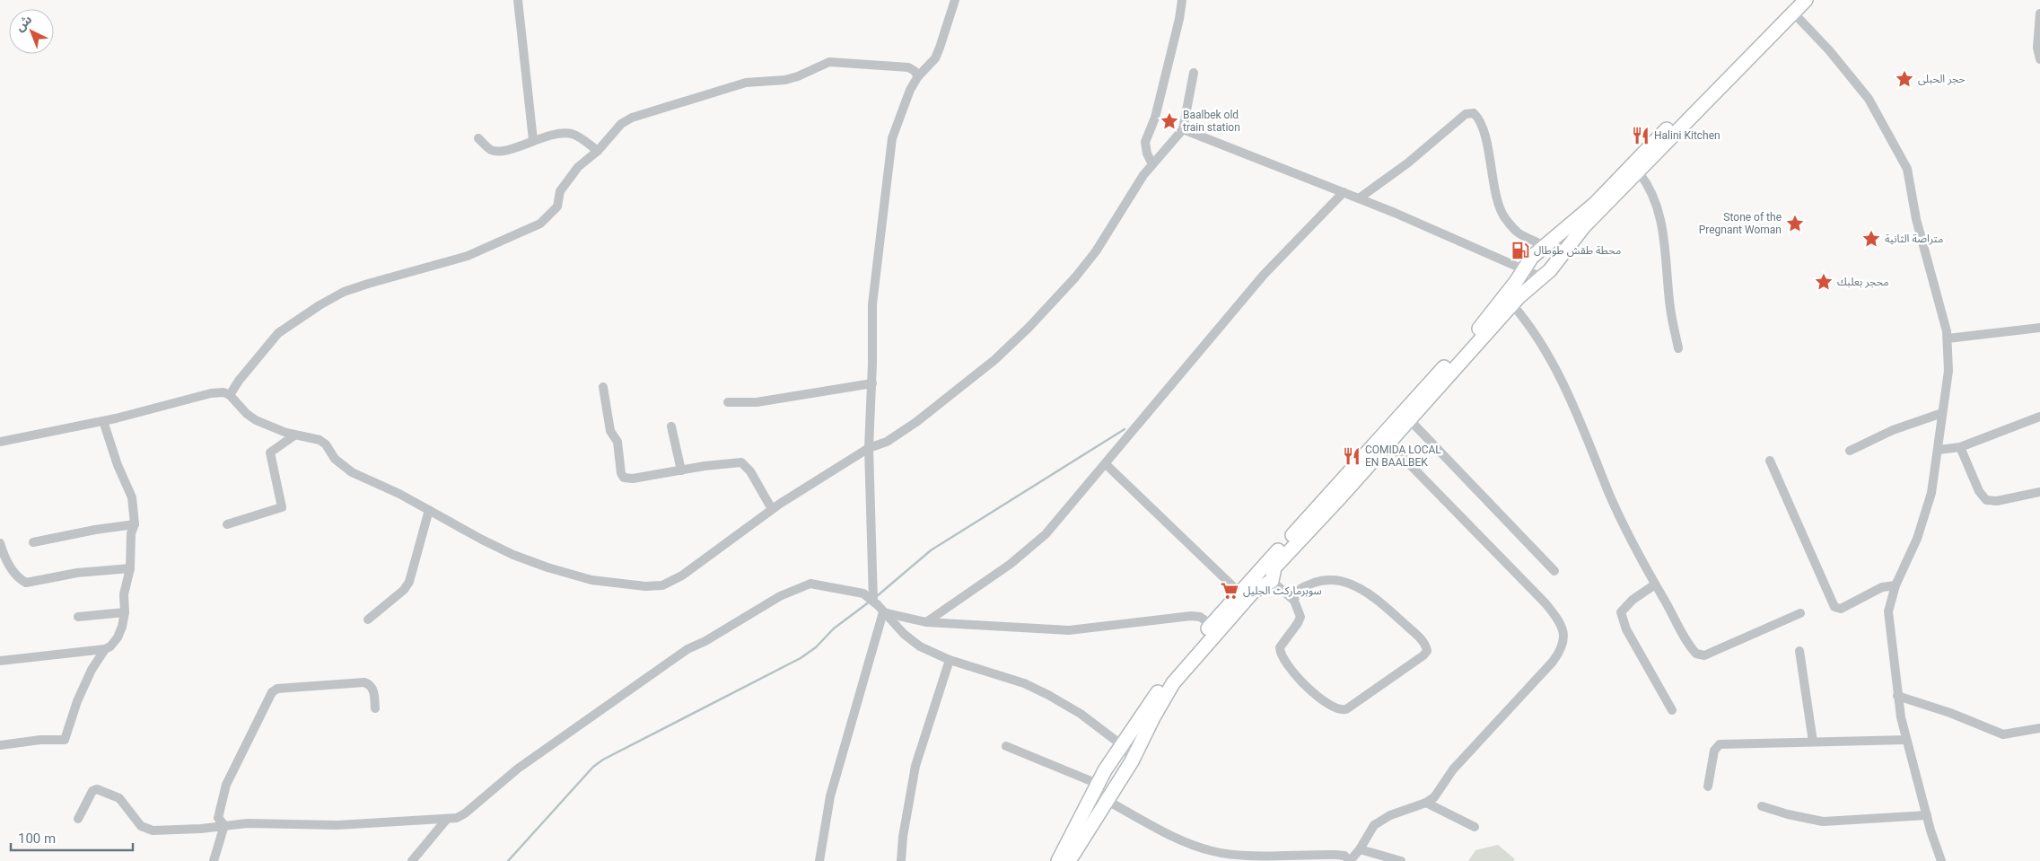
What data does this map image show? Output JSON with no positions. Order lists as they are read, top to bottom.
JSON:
{
  "places": {
    "place": [
      "حجر الحبلى",
      "Baalbek old train station",
      "Stone of the Pregnant Woman",
      "متراصة الثانية",
      "محجر بعلبك"
    ],
    "restaurant": ["Halini Kitchen", "COMIDA LOCAL EN BAALBEK"],
    "fuel station": ["محطة طقش طوطال"],
    "supermarket": ["سوبرماركت الجليل"]
  },
  "scale_bar": "100 m",
  "north": "top left"
}
